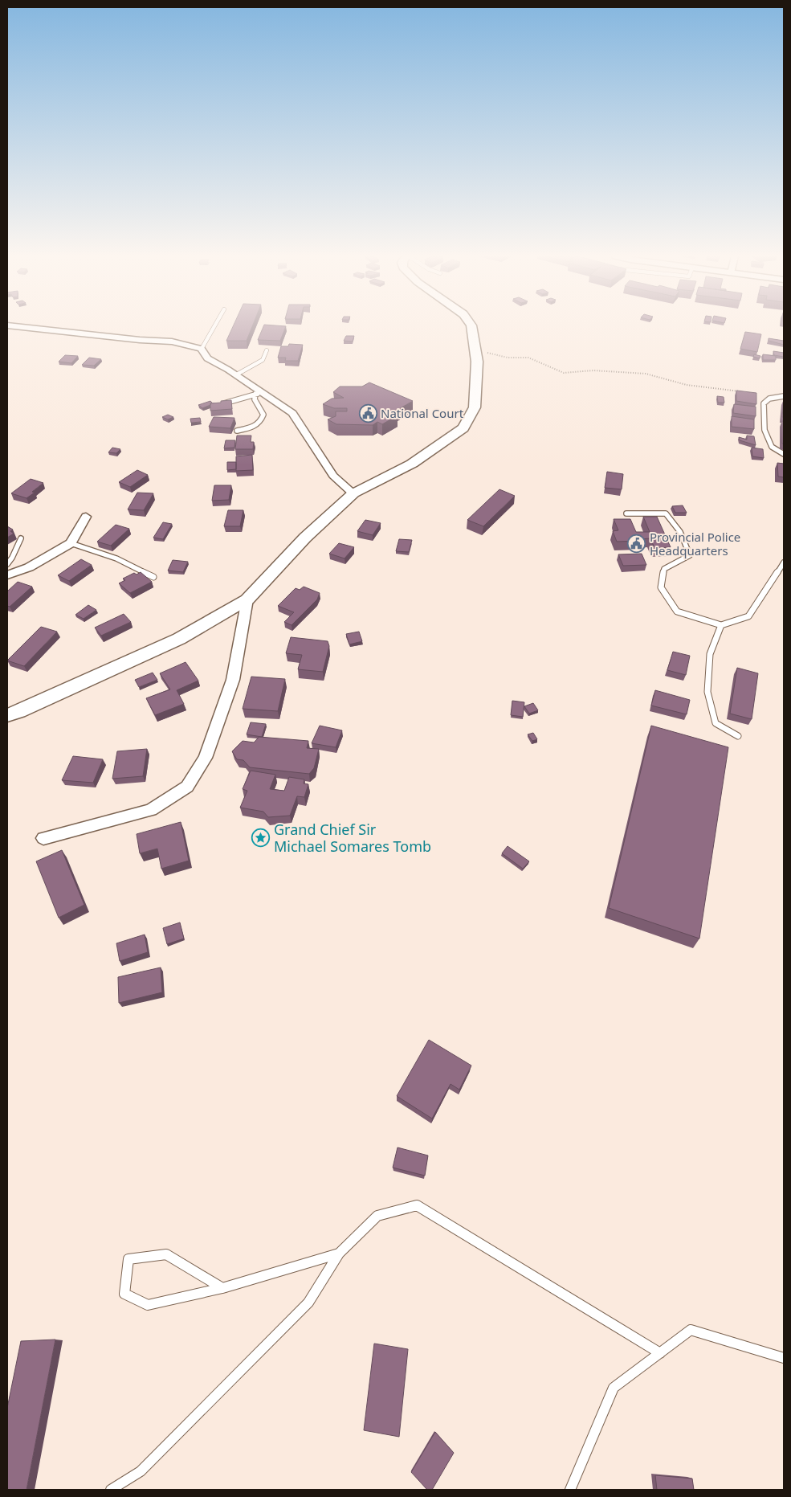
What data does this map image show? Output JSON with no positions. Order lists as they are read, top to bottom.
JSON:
{
  "places": {
    "public building": ["National Court", "Provincial Police Headquarters"],
    "place": ["Grand Chief Sir Michael Somares Tomb"]
  }
}
